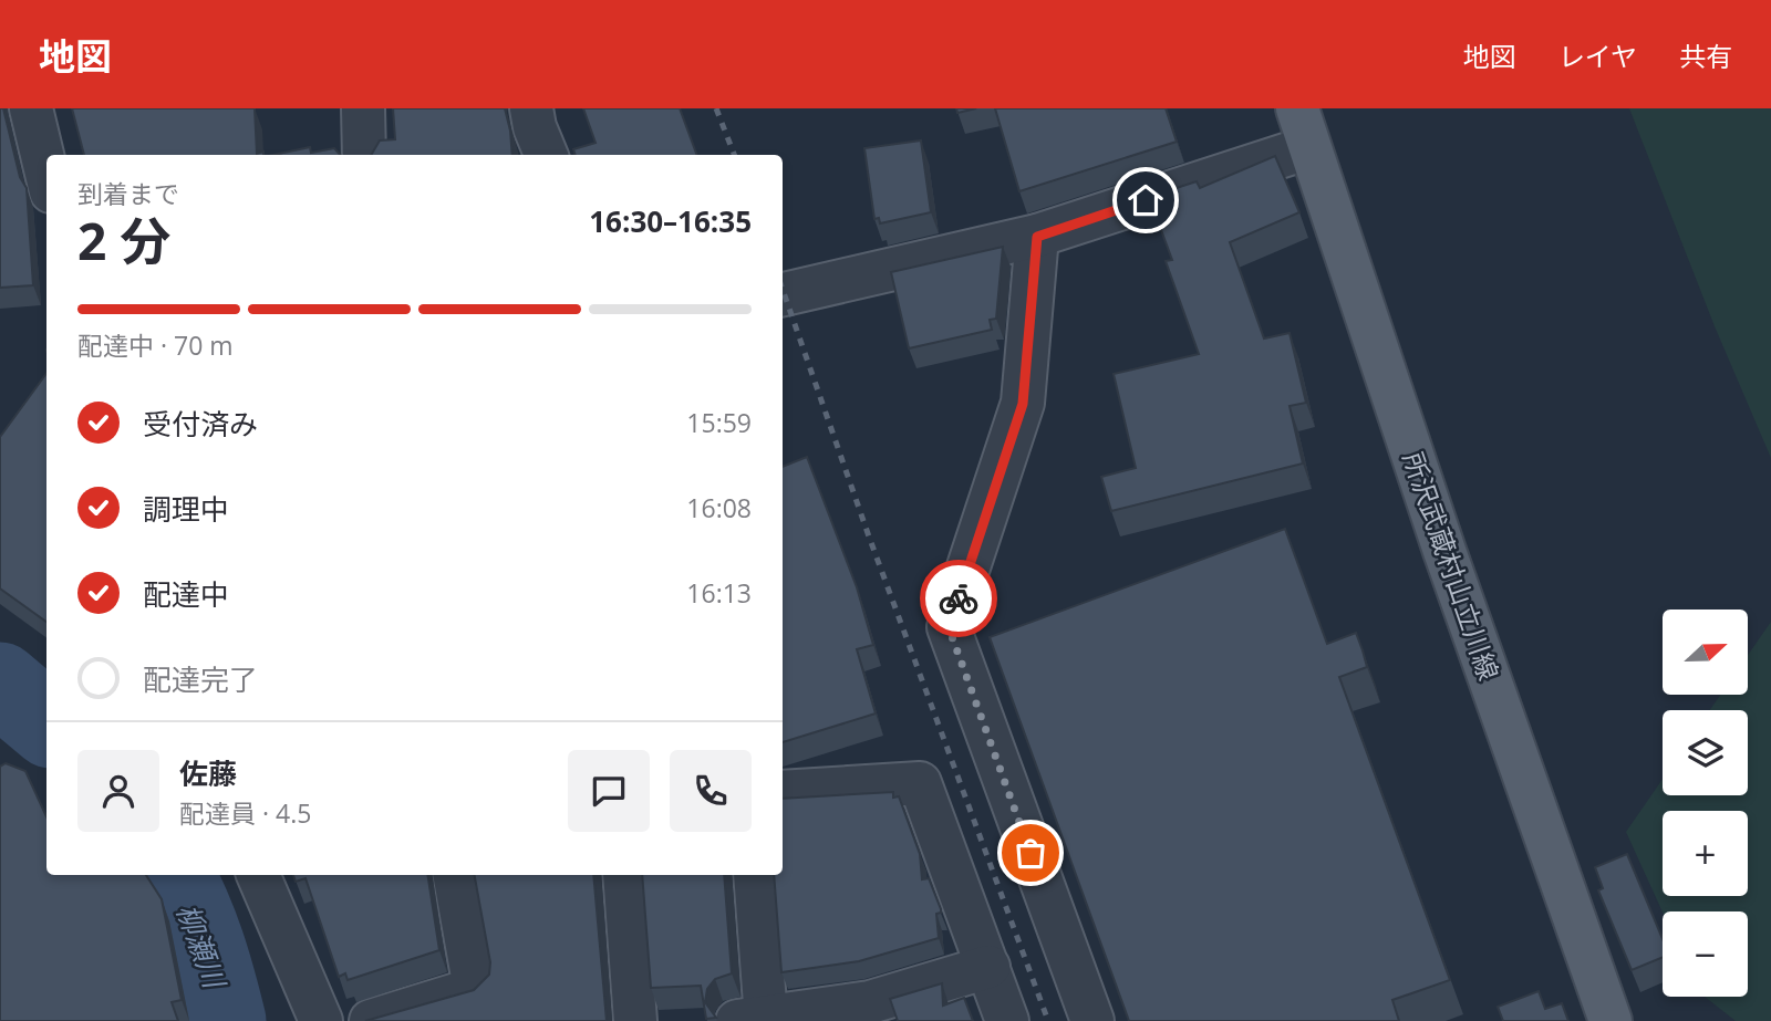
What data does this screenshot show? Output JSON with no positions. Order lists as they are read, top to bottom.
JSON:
{
  "streets": {
    "main road": ["所沢武蔵村山立川線"]
  },
  "water": ["柳瀬川"],
  "north": "right",
  "page": {
    "header": "地図",
    "nav": ["地図", "レイヤ", "共有"],
    "heading": ["2 分", "到着まで", "16:30–16:35"],
    "panel": ["佐藤", "配達員 · 4.5"],
    "bar": "配達中 · 70 m",
    "list": [
      ["受付済み", "15:59"],
      ["調理中", "16:08"],
      ["配達中", "16:13"],
      "配達完了"
    ],
    "map_buttons": ["+", "−"]
  }
}
